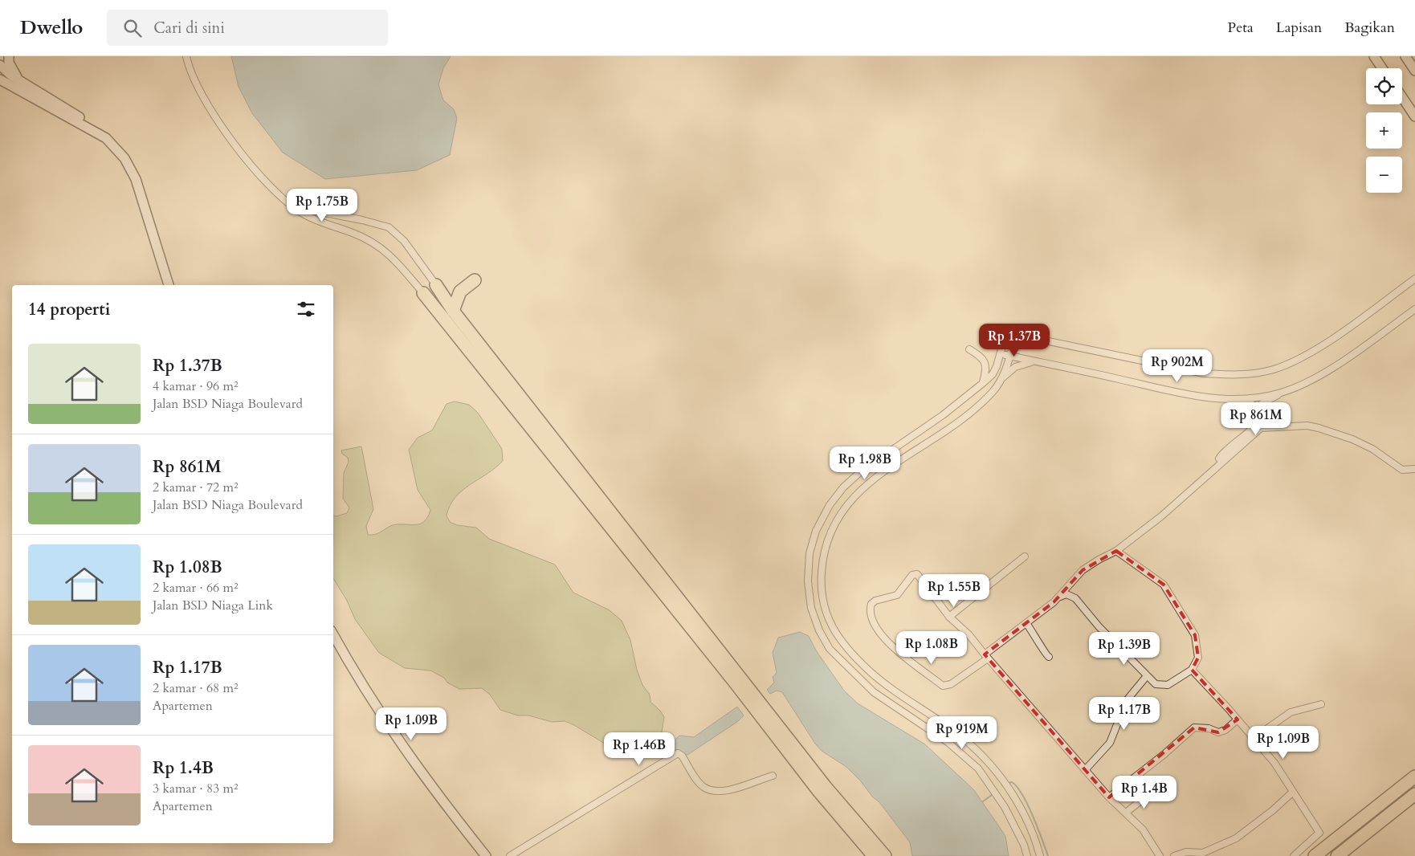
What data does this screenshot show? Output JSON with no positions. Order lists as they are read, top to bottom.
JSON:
{
  "page": {
    "header": "Dwello",
    "search": "Cari di sini",
    "nav": ["Peta", "Lapisan", "Bagikan"],
    "map_buttons": ["+", "−"],
    "price": [
      "Rp 1.75B",
      "Rp 1.37B",
      "Rp 902M",
      "Rp 861M",
      "Rp 1.98B",
      "Rp 1.55B",
      "Rp 1.08B",
      "Rp 1.39B",
      "Rp 1.17B",
      "Rp 1.09B",
      "Rp 919M",
      "Rp 1.09B",
      "Rp 1.46B",
      "Rp 1.4B"
    ],
    "heading": "14 properti",
    "list": [
      {
        "name": "Rp 1.37B",
        "note": "4 kamar · 96 m² · Jalan BSD Niaga Boulevard"
      },
      {
        "name": "Rp 861M",
        "note": "2 kamar · 72 m² · Jalan BSD Niaga Boulevard"
      },
      {
        "name": "Rp 1.08B",
        "note": "2 kamar · 66 m² · Jalan BSD Niaga Link"
      },
      {
        "name": "Rp 1.17B",
        "note": "2 kamar · 68 m² · Apartemen"
      },
      {
        "name": "Rp 1.4B",
        "note": "3 kamar · 83 m² · Apartemen"
      }
    ]
  }
}
